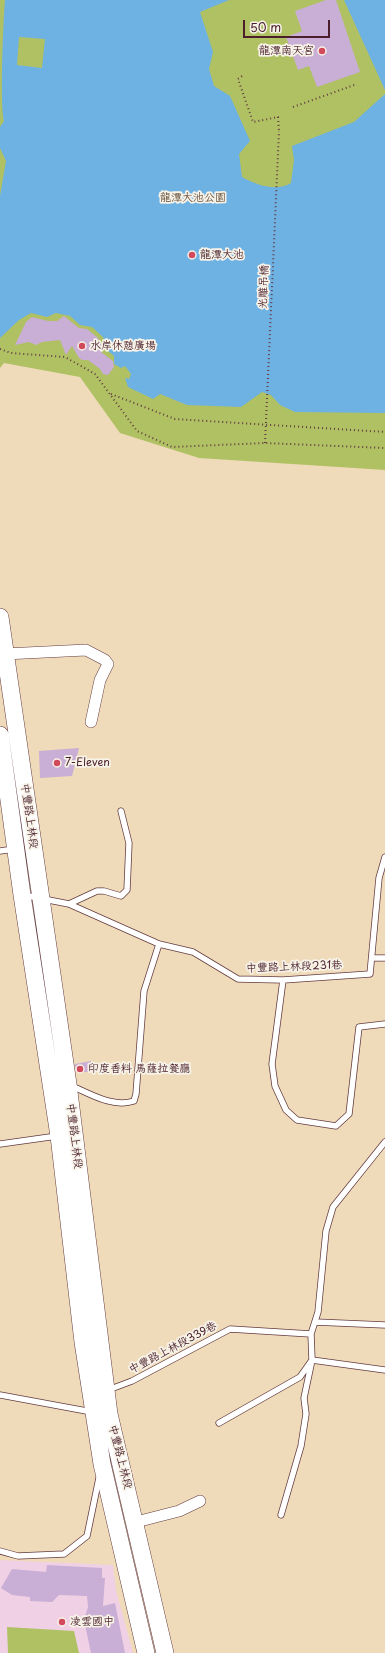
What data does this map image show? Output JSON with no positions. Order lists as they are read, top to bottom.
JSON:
{
  "streets": {
    "main road": ["中豐路上林段"],
    "lane": ["中豐路上林段231巷", "中豐路上林段339巷"],
    "path": ["光雕吊橋"]
  },
  "crossings": [
    ["中豐路上林段", "中豐路上林段231巷"],
    ["中豐路上林段", "中豐路上林段339巷"]
  ],
  "parks": ["龍潭大池公園"],
  "places": [
    "龍潭南天宮",
    "龍潭大池",
    "水岸休憩廣場",
    "7-Eleven",
    "印度香料 馬薩拉餐廳",
    "凌雲國中"
  ],
  "scale_bar": "50 m"
}
